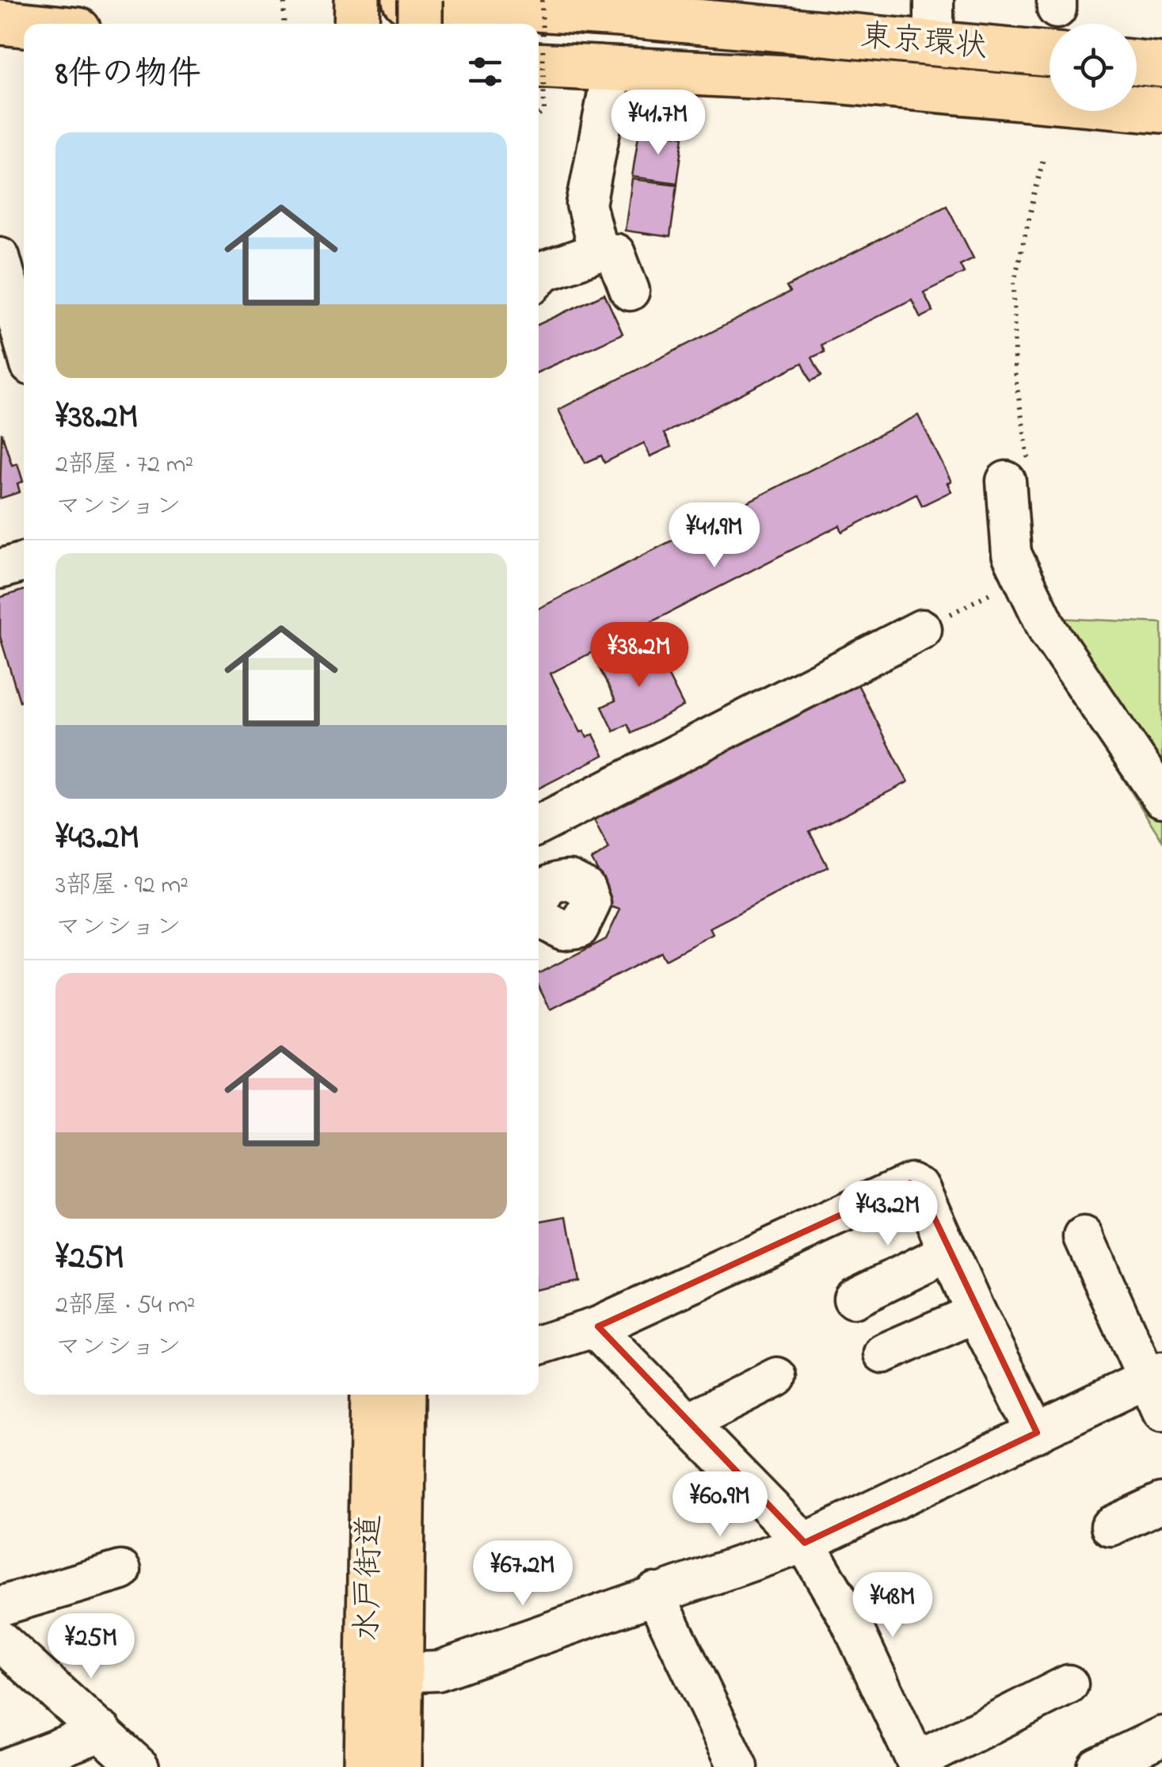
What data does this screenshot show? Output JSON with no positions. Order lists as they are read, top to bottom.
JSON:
{
  "streets": {
    "highway": ["東京環状", "水戸街道"]
  },
  "page": {
    "heading": "8件の物件",
    "price": [
      "¥41.7M",
      "¥41.9M",
      "¥38.2M",
      "¥43.2M",
      "¥60.9M",
      "¥67.2M",
      "¥48M",
      "¥25M"
    ],
    "list": [
      {
        "name": "¥38.2M",
        "note": "2部屋 · 72 m² · マンション"
      },
      {
        "name": "¥43.2M",
        "note": "3部屋 · 92 m² · マンション"
      },
      {
        "name": "¥25M",
        "note": "2部屋 · 54 m² · マンション"
      }
    ]
  }
}
